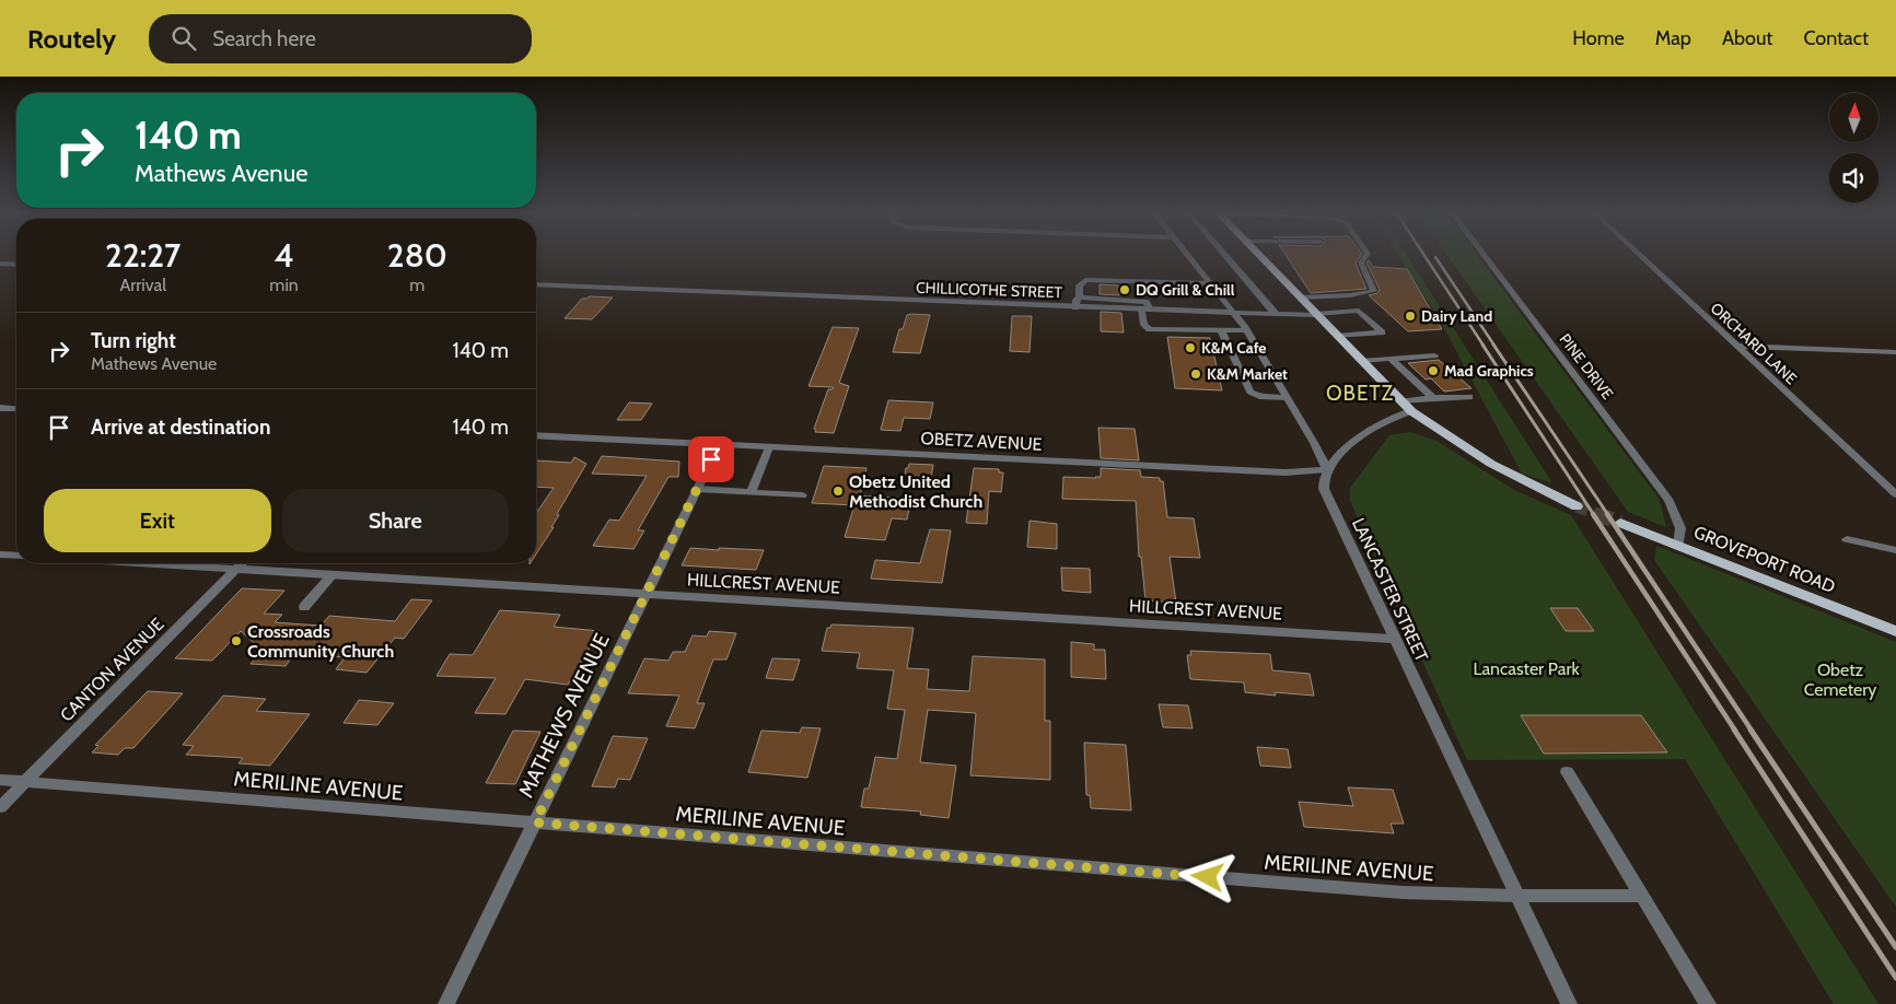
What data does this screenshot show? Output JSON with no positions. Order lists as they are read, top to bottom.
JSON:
{
  "streets": {
    "main road": ["GROVEPORT ROAD"],
    "street": [
      "CHILLICOTHE STREET",
      "ORCHARD LANE",
      "PINE DRIVE",
      "OBETZ AVENUE",
      "HILLCREST AVENUE",
      "LANCASTER STREET",
      "CANTON AVENUE",
      "MATHEWS AVENUE",
      "MERILINE AVENUE"
    ]
  },
  "crossings": [
    ["CHILLICOTHE STREET", "LANCASTER STREET"],
    ["PINE DRIVE", "GROVEPORT ROAD"],
    ["OBETZ AVENUE", "LANCASTER STREET"],
    ["OBETZ AVENUE", "MATHEWS AVENUE"],
    ["HILLCREST AVENUE", "LANCASTER STREET"],
    ["HILLCREST AVENUE", "CANTON AVENUE"],
    ["HILLCREST AVENUE", "MATHEWS AVENUE"],
    ["LANCASTER STREET", "MERILINE AVENUE"],
    ["CANTON AVENUE", "MERILINE AVENUE"],
    ["MATHEWS AVENUE", "MERILINE AVENUE"]
  ],
  "districts": ["OBETZ"],
  "parks": ["Lancaster Park", "Obetz Cemetery"],
  "places": [
    "DQ Grill & Chill",
    "Dairy Land",
    "K&M Cafe",
    "Mad Graphics",
    "K&M Market",
    "Obetz United Methodist Church",
    "Crossroads Community Church"
  ],
  "north": "top",
  "page": {
    "header": "Routely",
    "search": "Search here",
    "nav": [
      "Home",
      "Map",
      "About",
      "Contact"
    ],
    "turn": ["140 m", "Mathews Avenue"],
    "eta": [
      "22:27",
      "Arrival",
      "4",
      "min",
      "280",
      "m"
    ],
    "list": [
      {
        "name": "Turn right",
        "note": "Mathews Avenue",
        "value": "140 m"
      },
      {
        "name": "Arrive at destination",
        "value": "140 m"
      }
    ],
    "buttons": ["Exit", "Share"]
  }
}
